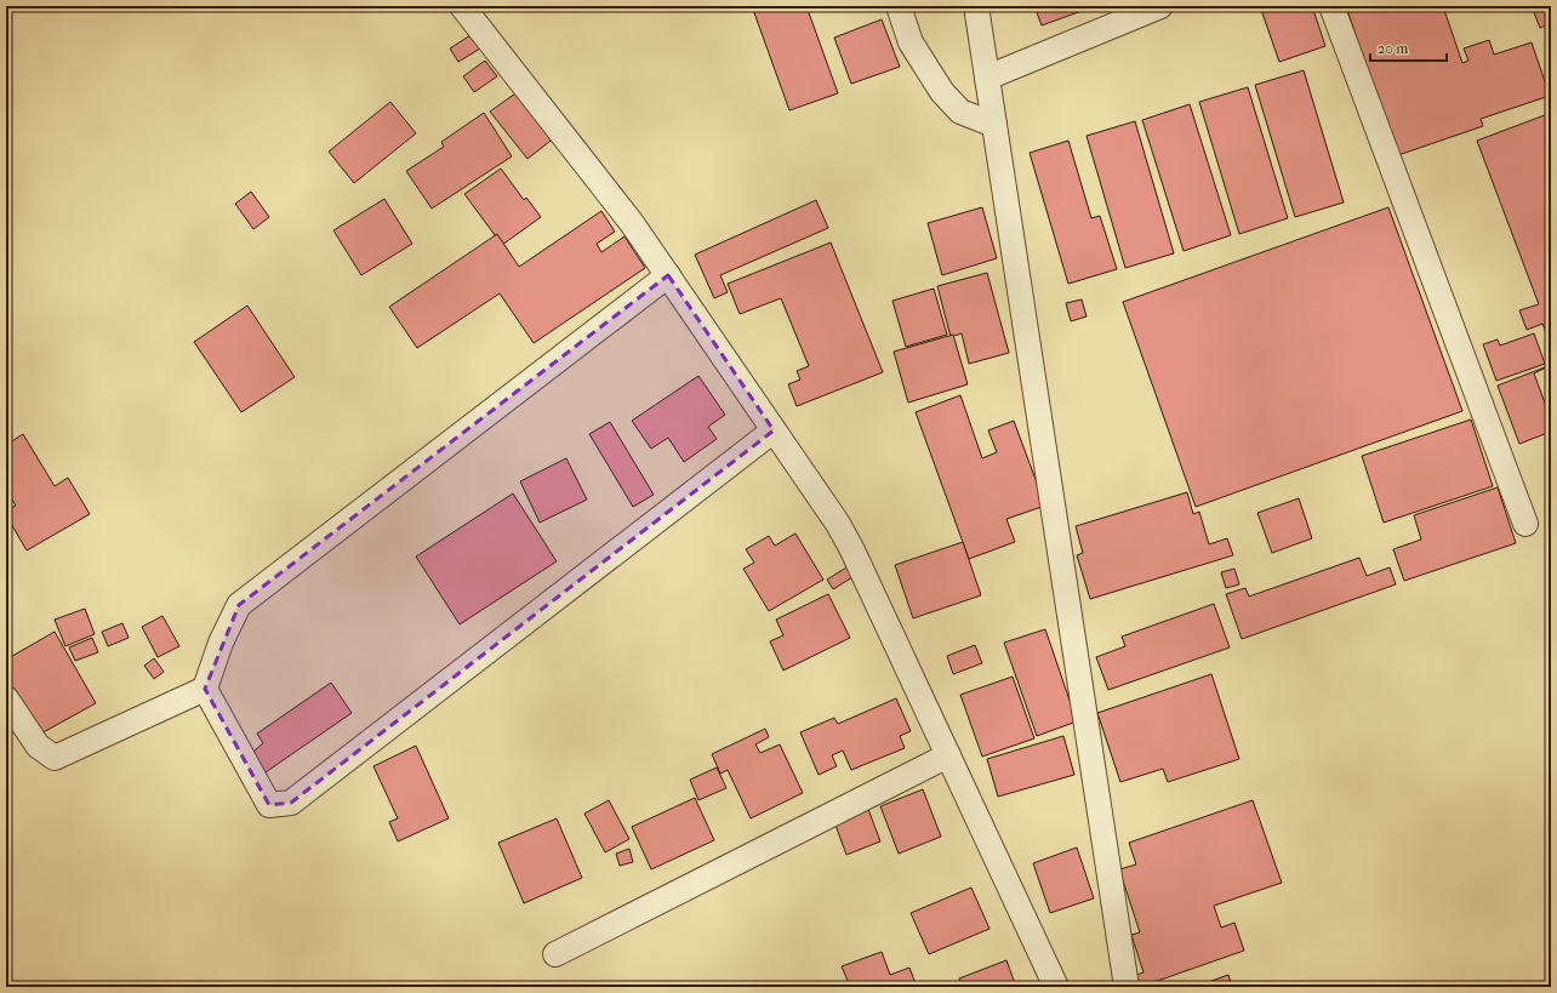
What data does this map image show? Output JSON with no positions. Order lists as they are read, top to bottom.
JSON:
{
  "scale_bar": "20 m"
}
